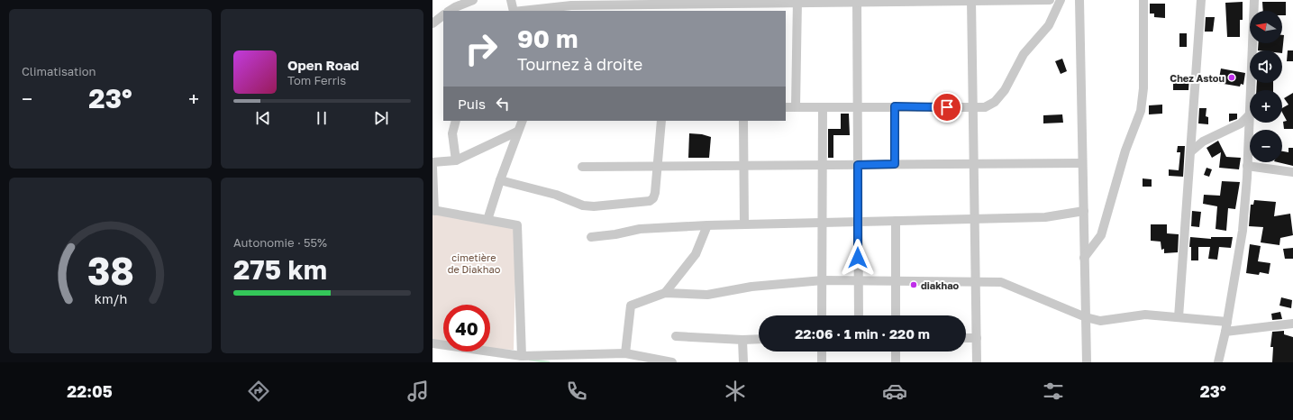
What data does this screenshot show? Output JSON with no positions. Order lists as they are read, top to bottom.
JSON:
{
  "parks": ["cimetière de Diakhao"],
  "places": ["Chez Astou", "diakhao"],
  "north": "left",
  "page": {
    "tile": [
      "Climatisation",
      ["Autonomie · 55%", "275 km"]
    ],
    "map_buttons": ["+", "−"],
    "turn": ["90 m", "Tournez à droite"],
    "song": ["Open Road", "Tom Ferris"],
    "heat": ["−", "23°", "+"],
    "then": "Puis",
    "limit": "40",
    "trip": "22:06 · 1 min · 220 m",
    "tabs": ["22:05", "23°"],
    "gauge": ["38", "km/h"]
  }
}
